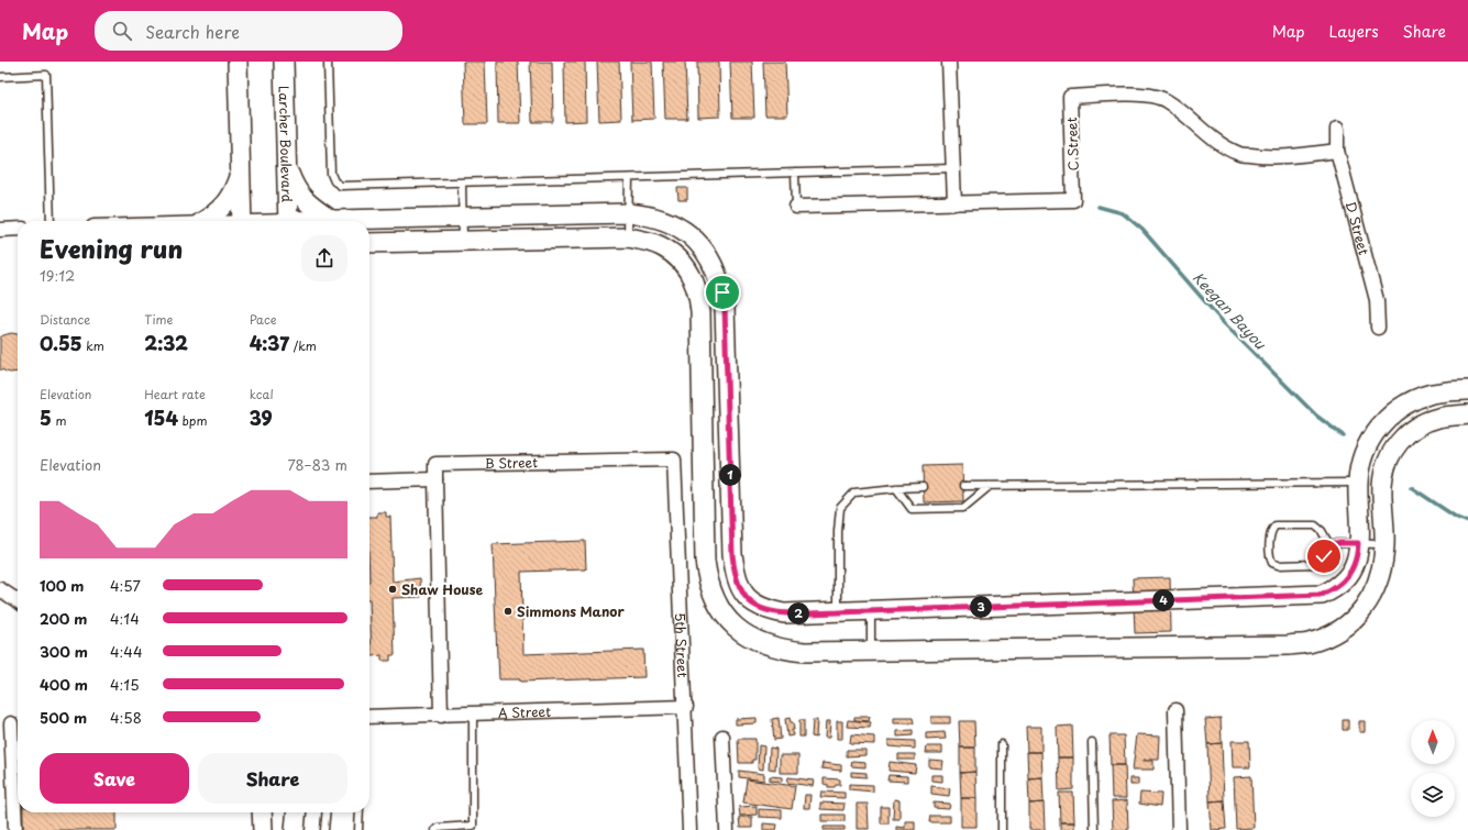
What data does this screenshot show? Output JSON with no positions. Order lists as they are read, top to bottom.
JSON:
{
  "streets": {
    "main road": ["Larcher Boulevard"],
    "street": [
      "C Street",
      "D Street",
      "B Street",
      "5th Street",
      "A Street"
    ]
  },
  "crossings": [
    ["C Street", "D Street"],
    ["B Street", "5th Street"],
    ["5th Street", "A Street"]
  ],
  "water": ["Keegan Bayou"],
  "places": ["Shaw House", "Simmons Manor"],
  "north": "top",
  "page": {
    "header": "Map",
    "search": "Search here",
    "nav": ["Map", "Layers", "Share"],
    "heading": ["Evening run", "19:12"],
    "stats": [
      ["Distance", "0.55 km"],
      ["Time", "2:32"],
      ["Pace", "4:37 /km"],
      ["Elevation", "5 m"],
      ["Heart rate", "154 bpm"],
      ["kcal", "39"]
    ],
    "chart": ["Elevation", "78–83 m"],
    "pins": [
      "1",
      "4",
      "3",
      "2"
    ],
    "list": [
      {
        "name": "100 m",
        "note": "4:57"
      },
      {
        "name": "200 m",
        "note": "4:14"
      },
      {
        "name": "300 m",
        "note": "4:44"
      },
      {
        "name": "400 m",
        "note": "4:15"
      },
      {
        "name": "500 m",
        "note": "4:58"
      }
    ],
    "buttons": ["Save", "Share"]
  }
}
